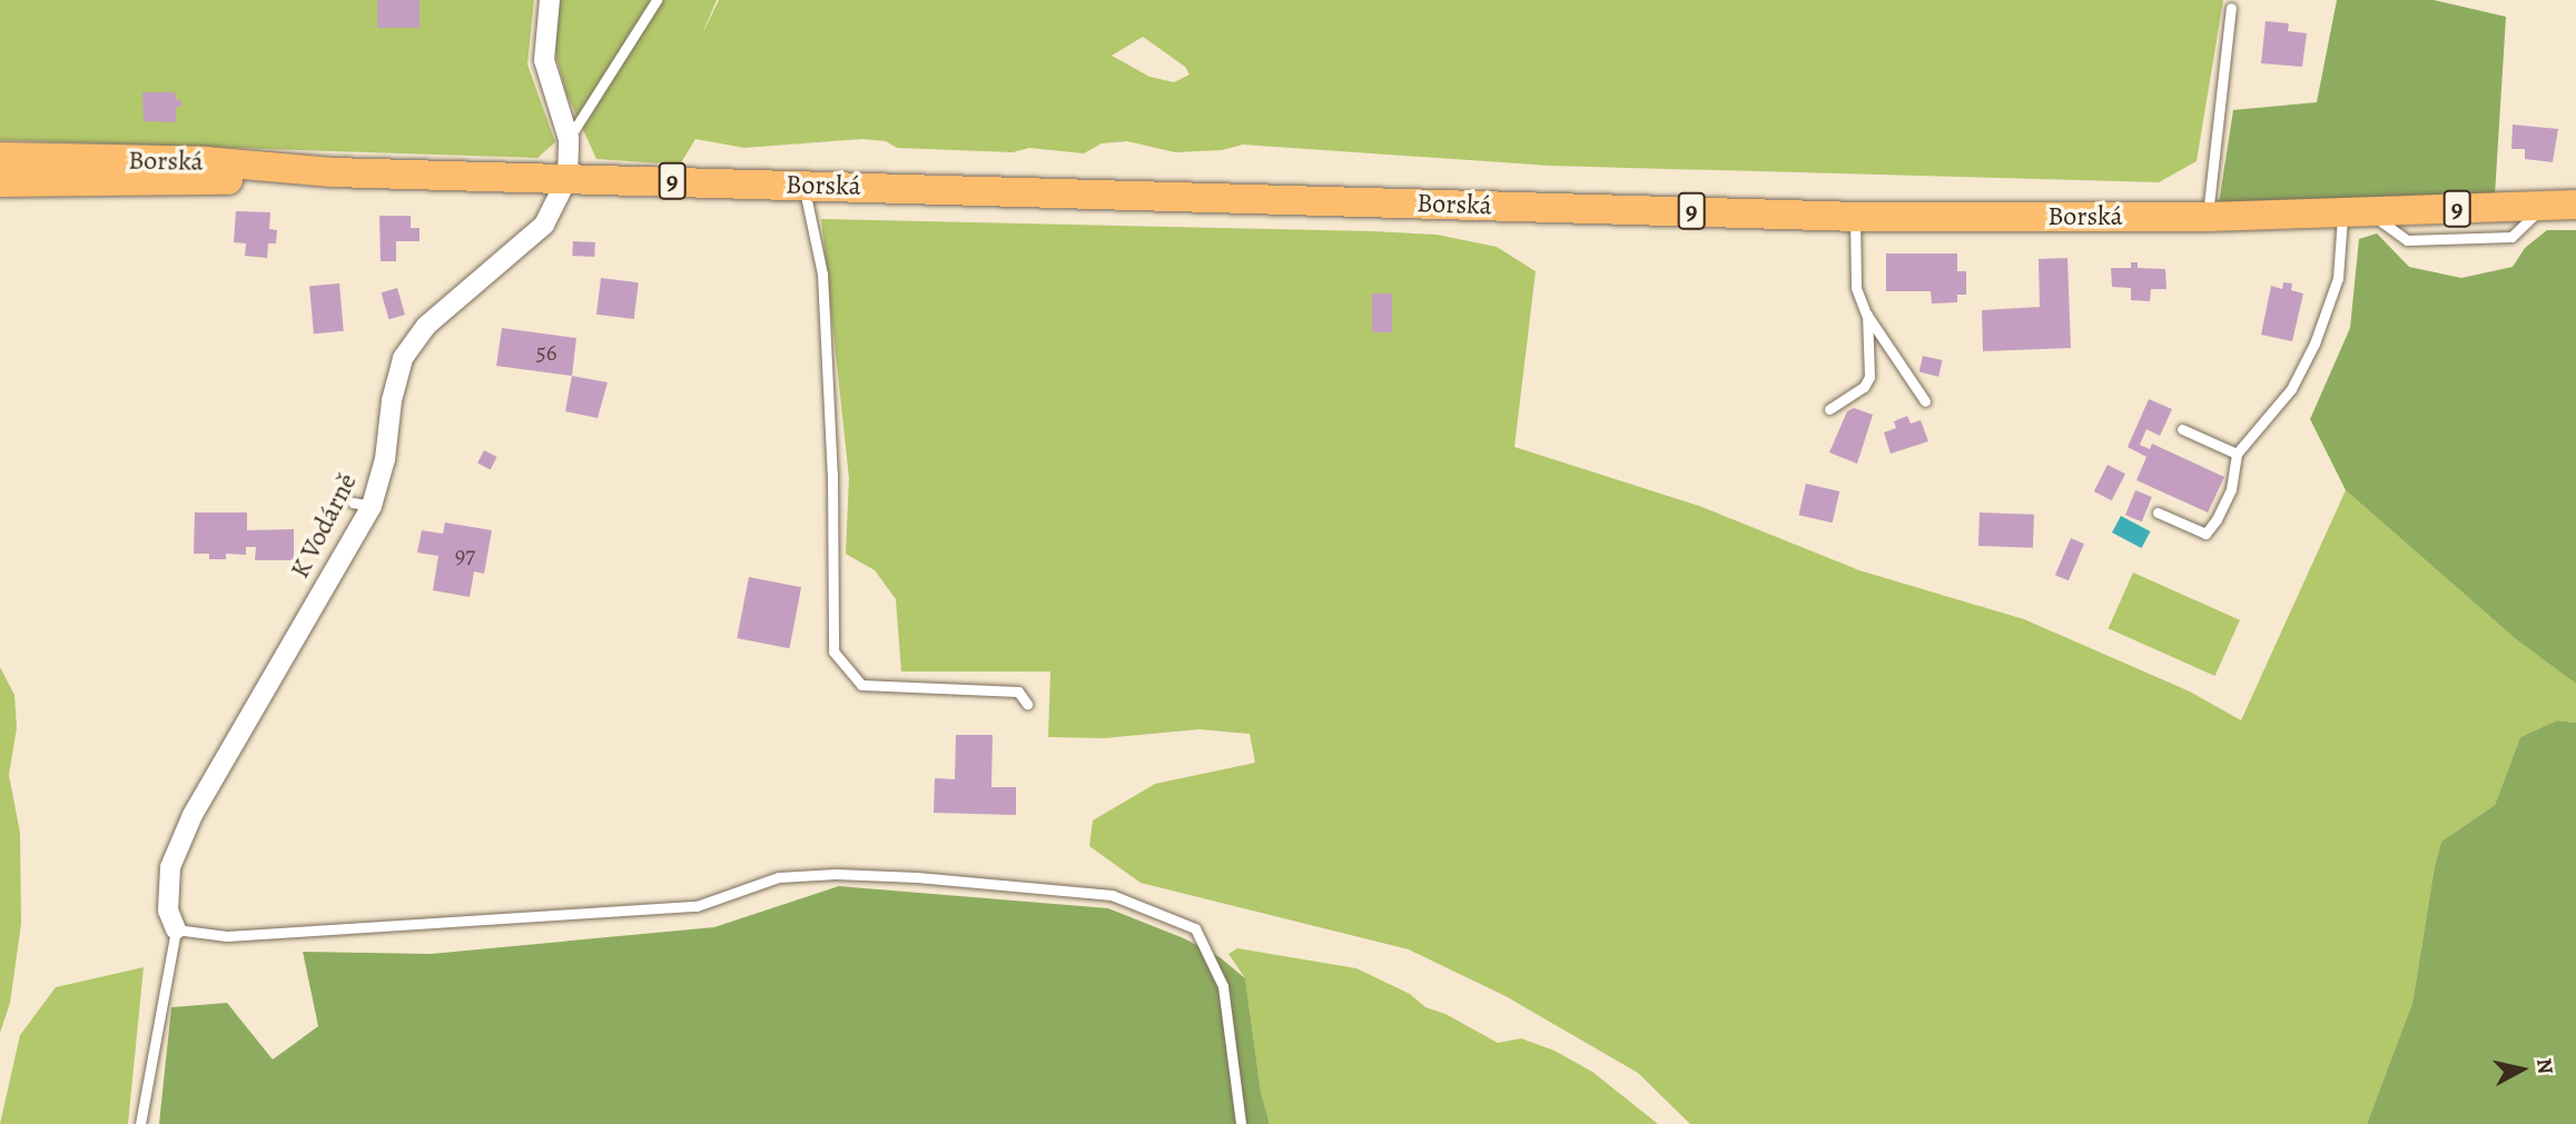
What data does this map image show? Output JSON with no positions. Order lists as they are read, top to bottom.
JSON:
{
  "streets": {
    "main road": ["Borská", "9"],
    "street": ["K Vodárně"]
  },
  "crossings": [
    ["Borská", "K Vodárně"]
  ],
  "house_numbers": ["56", "97"],
  "north": "right"
}
